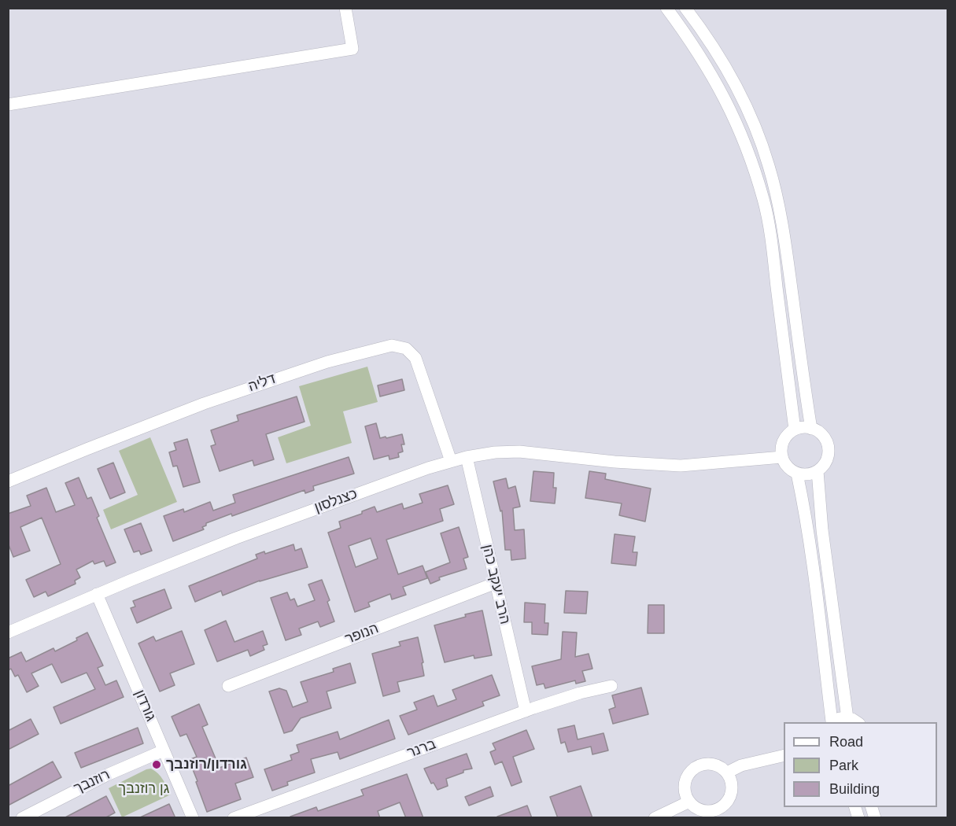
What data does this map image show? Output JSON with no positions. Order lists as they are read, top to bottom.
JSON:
{
  "streets": {
    "street": [
      "דליה",
      "כצנלסון",
      "הרב יעקב כהן",
      "הנופר",
      "גורדון",
      "ברנר",
      "רוזנבך"
    ]
  },
  "crossings": [
    ["דליה", "כצנלסון"],
    ["כצנלסון", "הרב יעקב כהן"],
    ["כצנלסון", "גורדון"],
    ["הרב יעקב כהן", "הנופר"],
    ["הרב יעקב כהן", "ברנר"],
    ["גורדון", "רוזנבך"]
  ],
  "parks": ["גן רוזנבך"],
  "places": ["גורדון/רוזנבך"],
  "legend": ["Road", "Park", "Building"]
}
